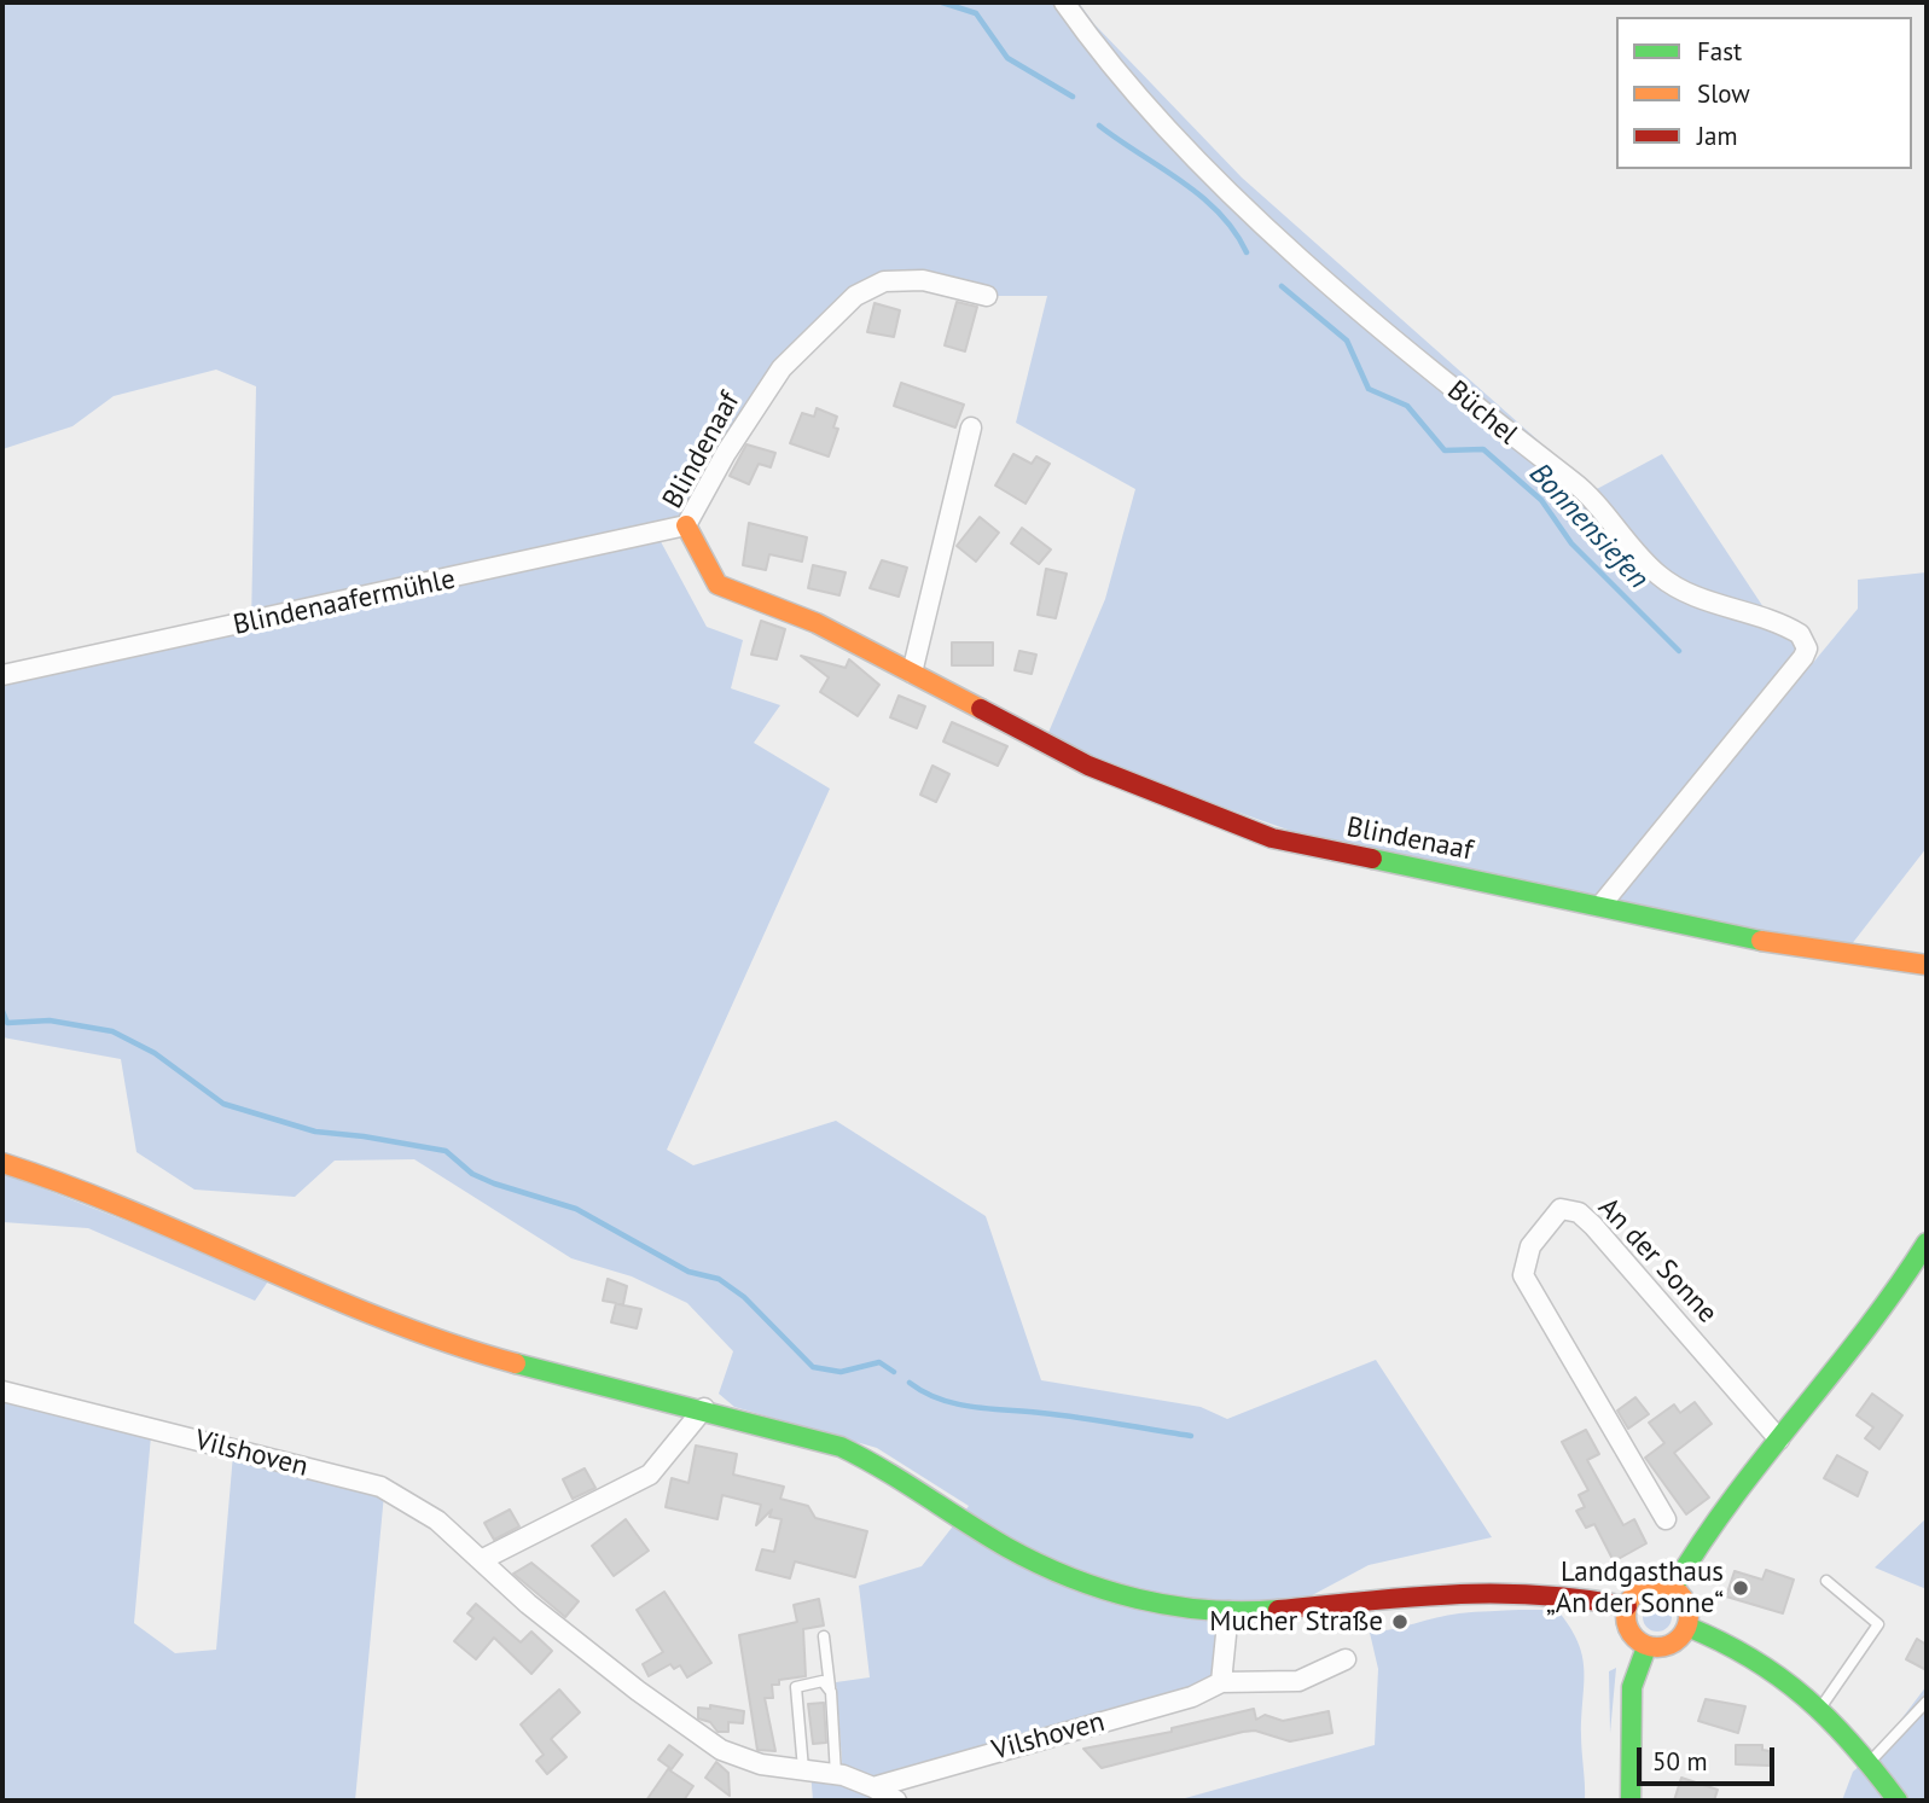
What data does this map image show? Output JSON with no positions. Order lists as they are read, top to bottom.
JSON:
{
  "streets": {
    "main road": ["Blindenaaf"],
    "street": [
      "Büchel",
      "Blindenaafermühle",
      "An der Sonne",
      "Vilshoven"
    ]
  },
  "crossings": [
    ["Büchel", "Blindenaaf"],
    ["Blindenaaf", "Blindenaafermühle"]
  ],
  "water": ["Bonnensiefen"],
  "places": ["Landgasthaus „An der Sonne“", "Mucher Straße"],
  "legend": ["Fast", "Slow", "Jam"],
  "scale_bar": "50 m"
}
